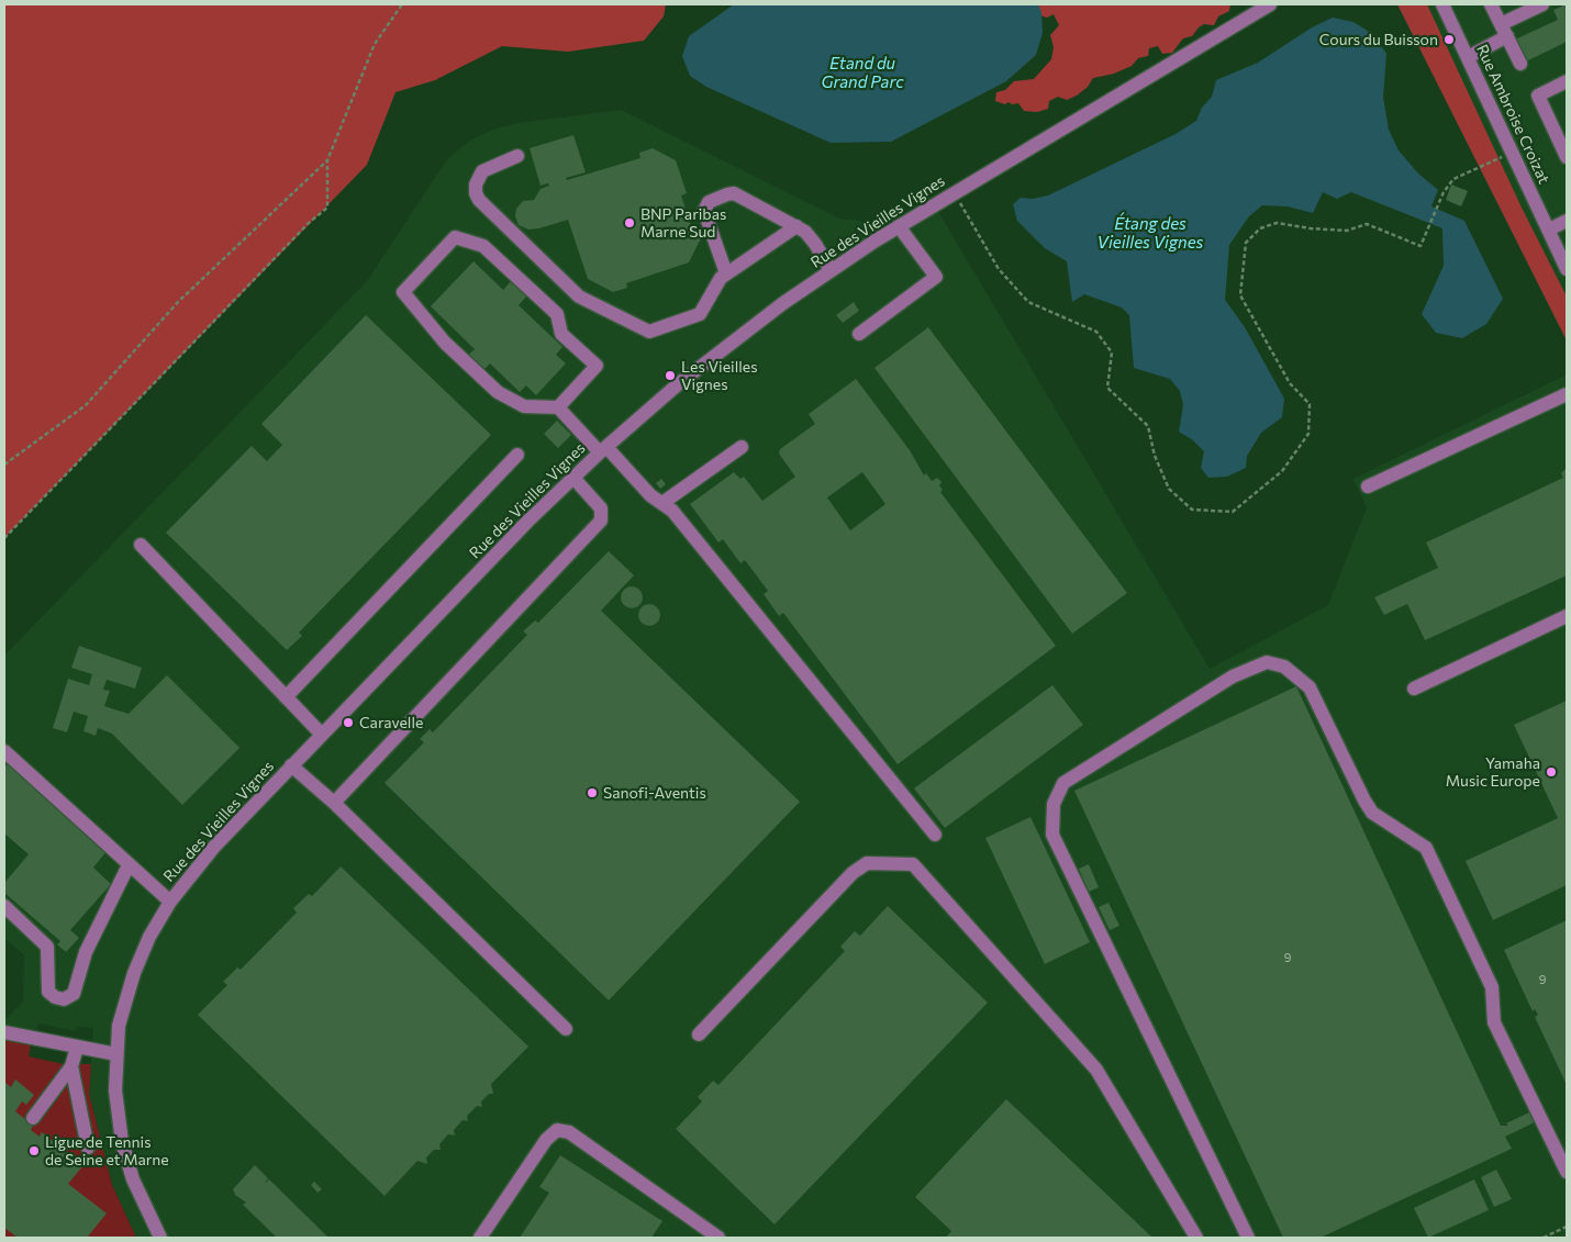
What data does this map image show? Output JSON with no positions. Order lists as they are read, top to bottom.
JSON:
{
  "streets": {
    "street": ["Rue Ambroise Croizat", "Rue des Vieilles Vignes"]
  },
  "water": ["Etand du Grand Parc", "Étang des Vieilles Vignes"],
  "places": [
    "Cours du Buisson",
    "BNP Paribas Marne Sud",
    "Les Vieilles Vignes",
    "Caravelle",
    "Yamaha Music Europe",
    "Sanofi-Aventis",
    "Ligue de Tennis de Seine et Marne"
  ],
  "house_numbers": ["9", "9"]
}
